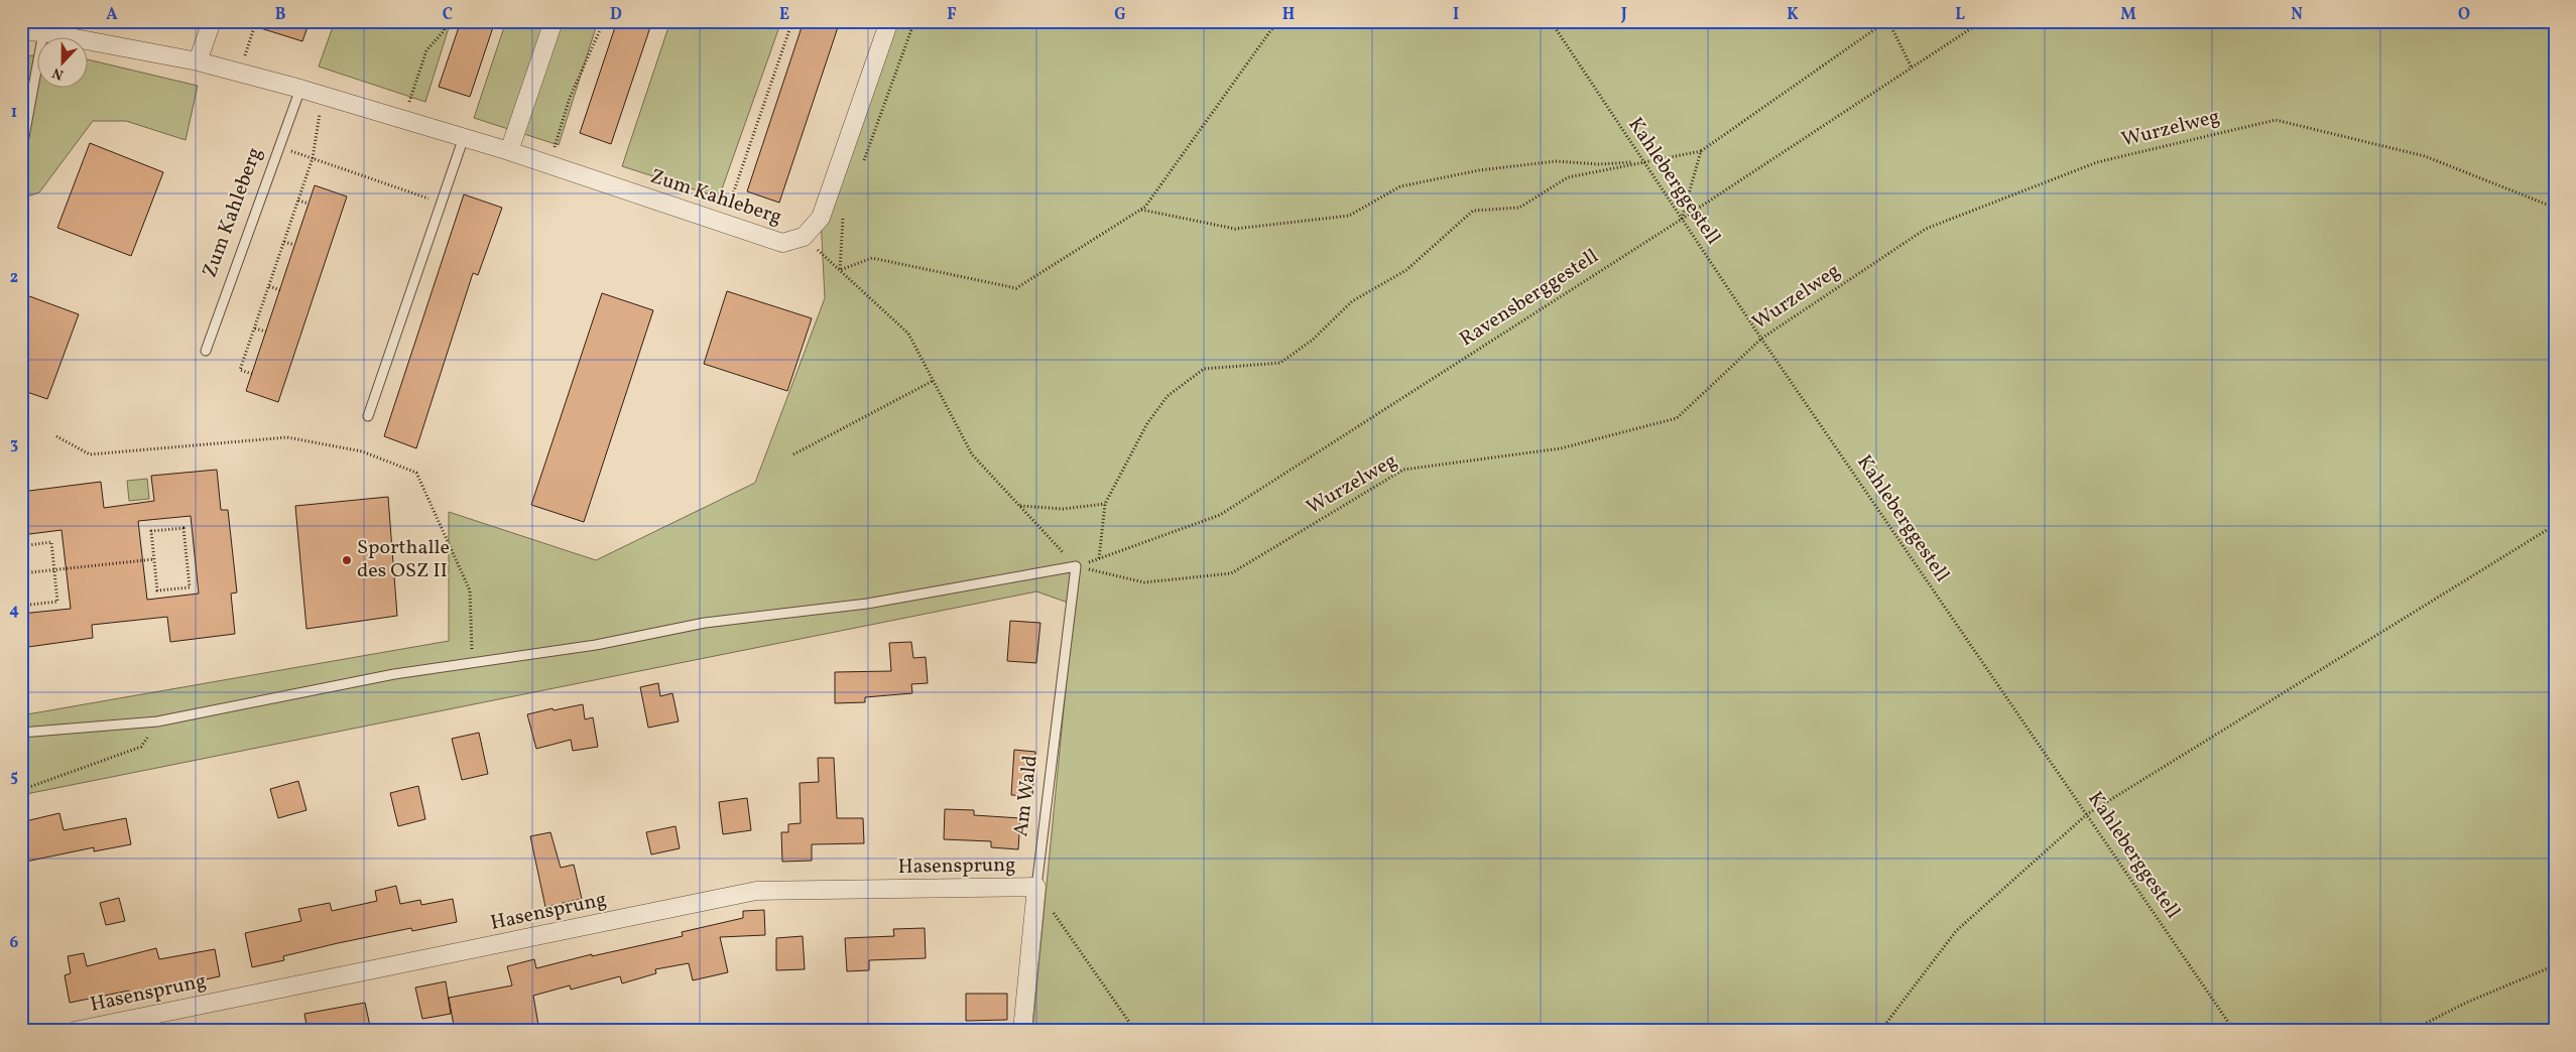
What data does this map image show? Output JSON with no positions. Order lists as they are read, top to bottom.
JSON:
{
  "streets": {
    "street": ["Zum Kahleberg", "Am Wald", "Hasensprung"],
    "path": ["Wurzelweg", "Kahleberggestell", "Ravensberggestell"]
  },
  "crossings": [
    ["Wurzelweg", "Kahleberggestell"],
    ["Wurzelweg", "Ravensberggestell"],
    ["Wurzelweg", "Am Wald"],
    ["Kahleberggestell", "Ravensberggestell"],
    ["Ravensberggestell", "Am Wald"],
    ["Am Wald", "Hasensprung"]
  ],
  "places": ["Sporthalle des OSZ II"],
  "north": "bottom",
  "grid": {
    "columns": [
      "A",
      "B",
      "C",
      "D",
      "E",
      "F",
      "G",
      "H",
      "I",
      "J",
      "K",
      "L",
      "M",
      "N",
      "O"
    ],
    "rows": [
      "1",
      "2",
      "3",
      "4",
      "5",
      "6"
    ]
  }
}
